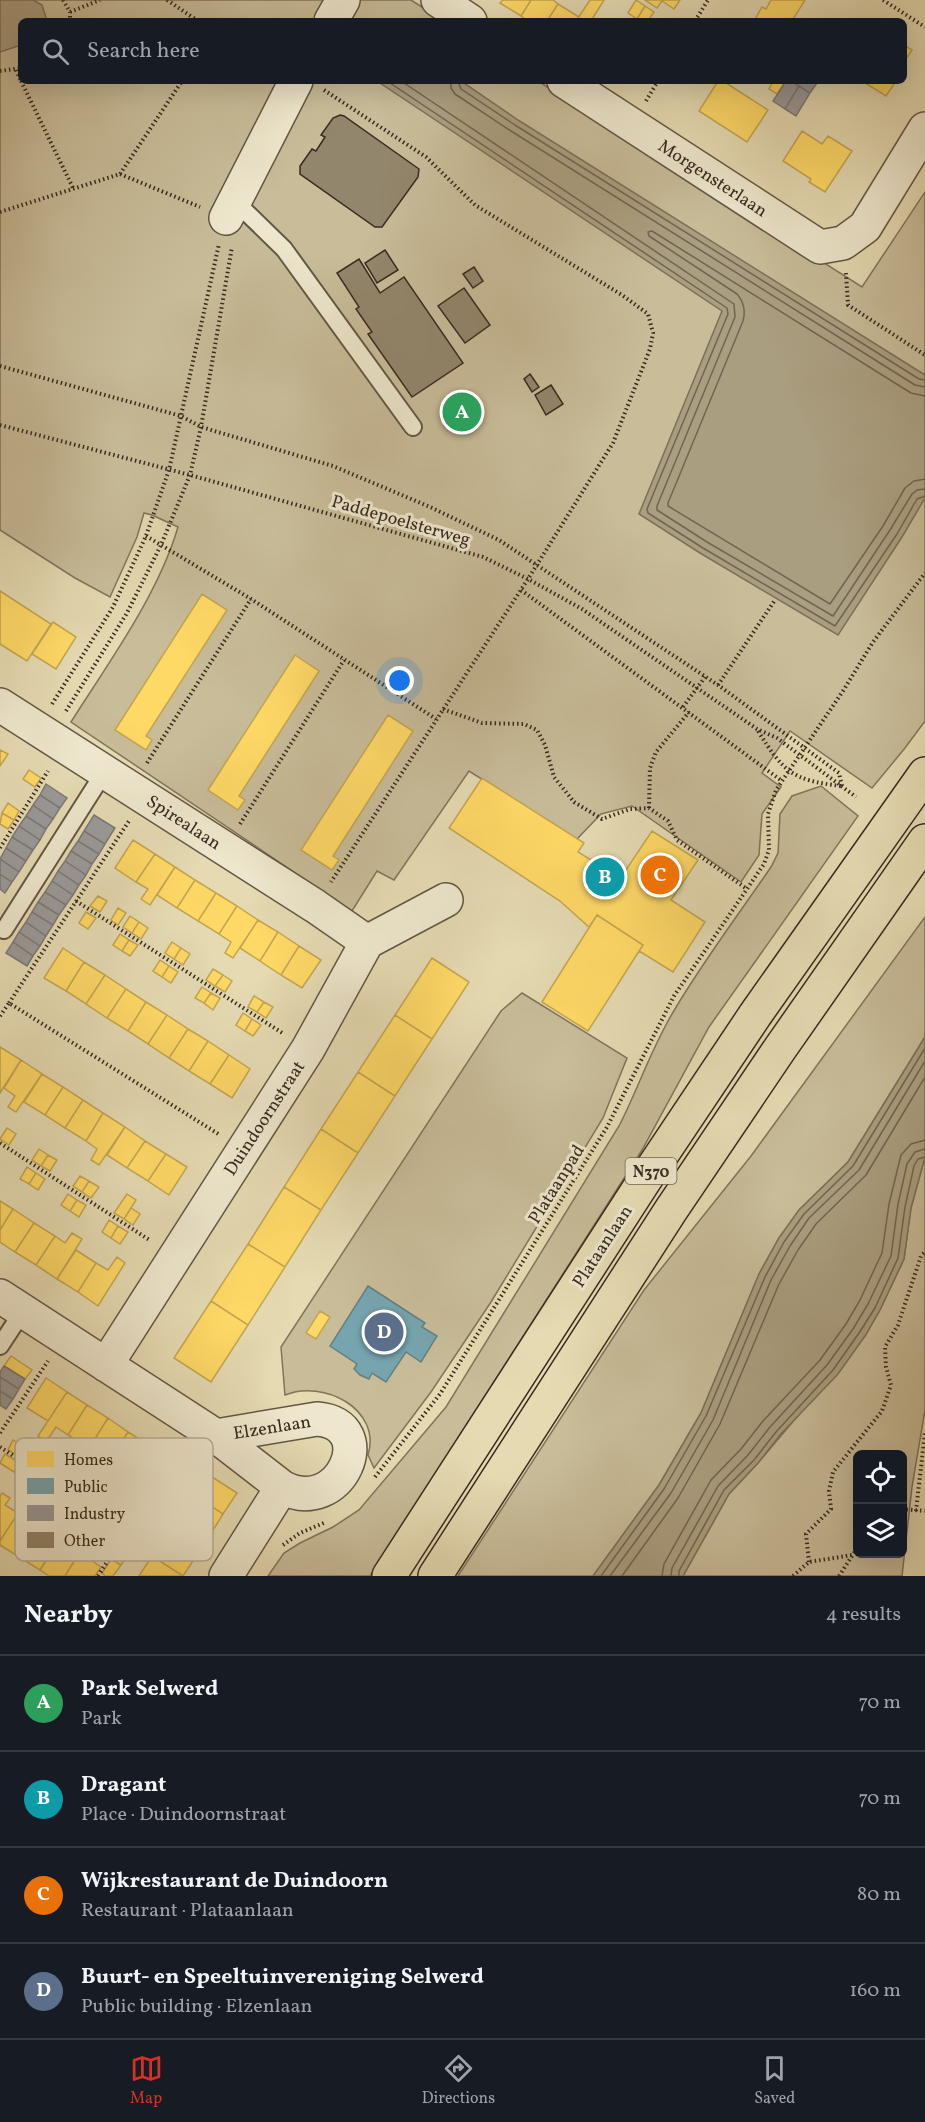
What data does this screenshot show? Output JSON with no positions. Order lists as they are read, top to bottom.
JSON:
{
  "streets": {
    "highway": ["N370", "Plataanlaan"],
    "street": [
      "Morgensterlaan",
      "Spirealaan",
      "Duindoornstraat",
      "Elzenlaan"
    ],
    "path": ["Paddepoelsterweg", "Plataanpad"]
  },
  "crossings": [
    ["Paddepoelsterweg", "Plataanpad"],
    ["Spirealaan", "Duindoornstraat"],
    ["Duindoornstraat", "Elzenlaan"]
  ],
  "legend": [
    "Homes",
    "Public",
    "Industry",
    "Other"
  ],
  "page": {
    "search": "Search here",
    "pins": [
      "A",
      "C",
      "B",
      "D"
    ],
    "heading": ["Nearby", "4 results"],
    "list": [
      {
        "mark": "A",
        "name": "Park Selwerd",
        "note": "Park",
        "value": "70 m"
      },
      {
        "mark": "B",
        "name": "Dragant",
        "note": "Place · Duindoornstraat",
        "value": "70 m"
      },
      {
        "mark": "C",
        "name": "Wijkrestaurant de Duindoorn",
        "note": "Restaurant · Plataanlaan",
        "value": "80 m"
      },
      {
        "mark": "D",
        "name": "Buurt- en Speeltuinvereniging Selwerd",
        "note": "Public building · Elzenlaan",
        "value": "160 m"
      }
    ],
    "nav": ["Map", "Directions", "Saved"]
  }
}
